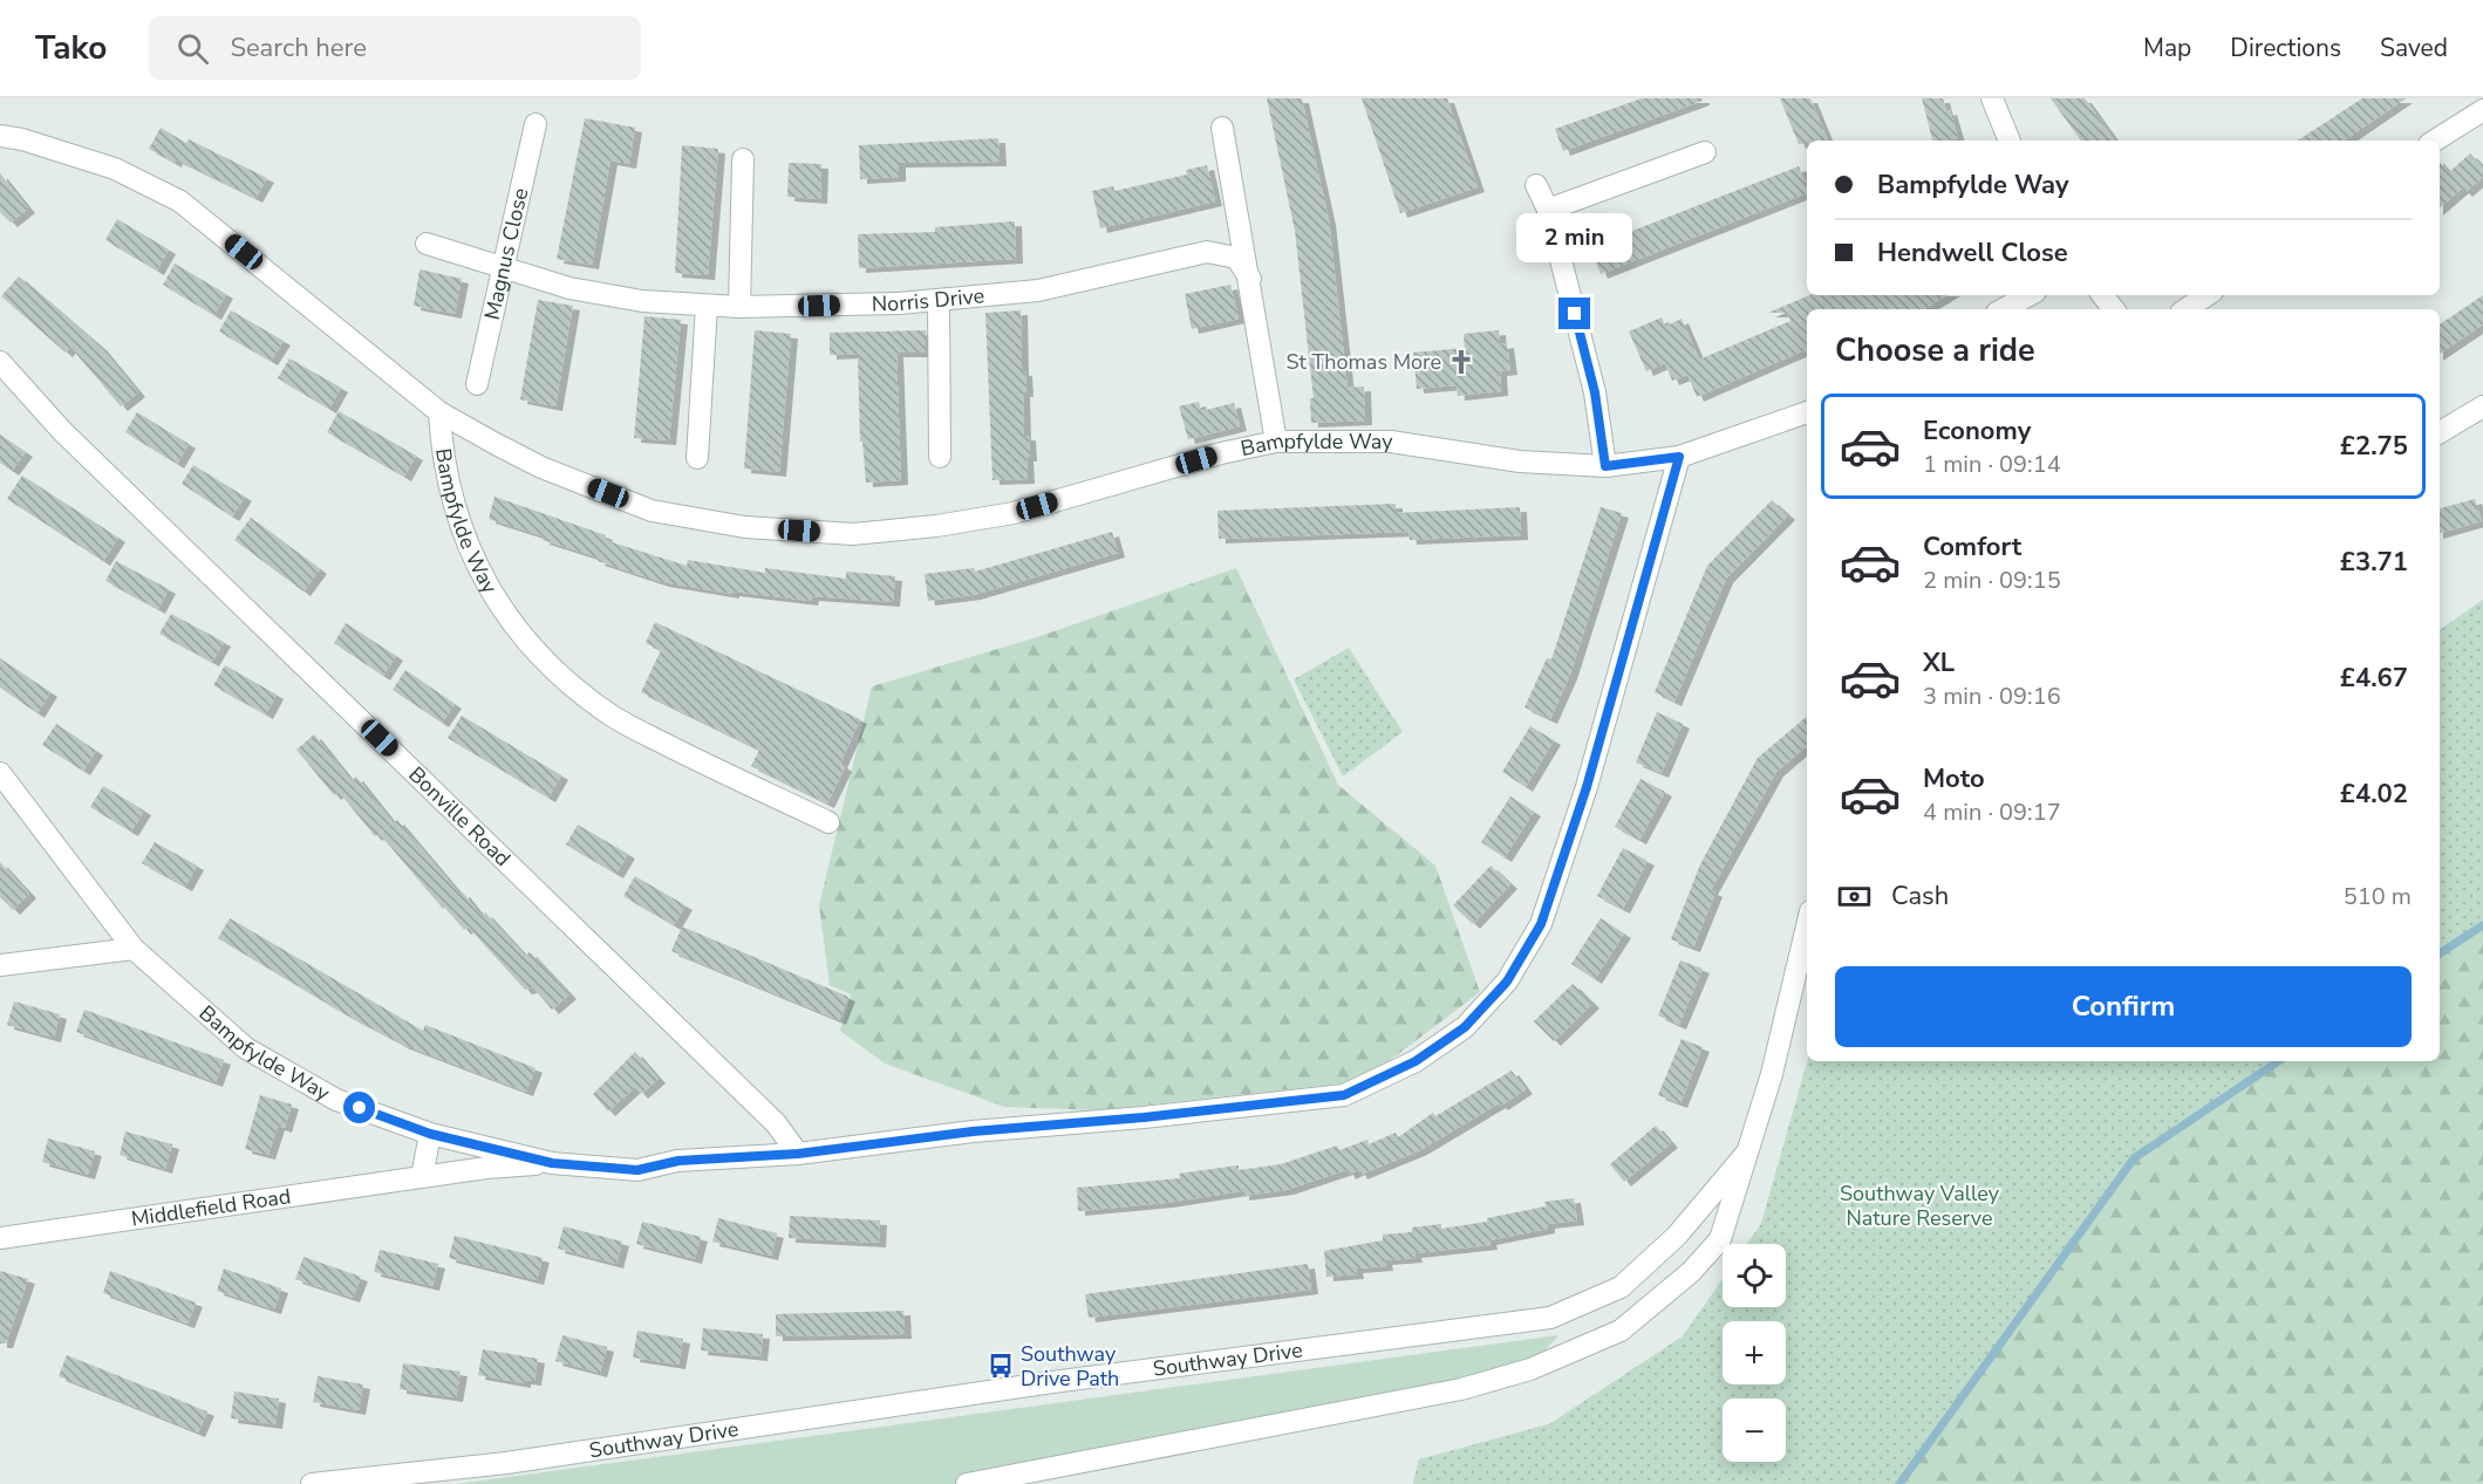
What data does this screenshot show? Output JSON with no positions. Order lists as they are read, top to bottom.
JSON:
{
  "streets": {
    "street": [
      "Magnus Close",
      "Norris Drive",
      "Bampfylde Way",
      "Bonville Road",
      "Middlefield Road",
      "Southway Drive"
    ]
  },
  "crossings": [
    ["Magnus Close", "Norris Drive"],
    ["Bampfylde Way", "Bonville Road"],
    ["Bampfylde Way", "Middlefield Road"]
  ],
  "parks": ["Southway Valley Nature Reserve"],
  "places": {
    "church": ["St Thomas More"],
    "bus stop": ["Southway Drive Path"]
  },
  "page": {
    "header": "Tako",
    "search": "Search here",
    "nav": ["Map", "Directions", "Saved"],
    "banner": ["Bampfylde Way", "Hendwell Close"],
    "bubble": "2 min",
    "heading": "Choose a ride",
    "list": [
      {
        "name": "Economy",
        "note": "1 min · 09:14",
        "value": "£2.75"
      },
      {
        "name": "Comfort",
        "note": "2 min · 09:15",
        "value": "£3.71"
      },
      {
        "name": "XL",
        "note": "3 min · 09:16",
        "value": "£4.67"
      },
      {
        "name": "Moto",
        "note": "4 min · 09:17",
        "value": "£4.02"
      }
    ],
    "pay": ["Cash", "510 m"],
    "buttons": "Confirm",
    "map_buttons": ["+", "−"]
  }
}
